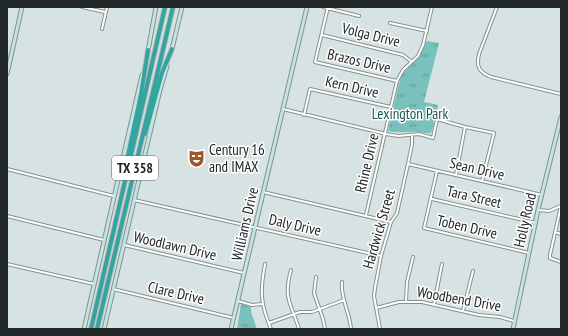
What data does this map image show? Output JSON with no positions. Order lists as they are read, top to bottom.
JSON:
{
  "streets": {
    "highway": ["TX 358"],
    "main road": ["Holly Road", "Williams Drive"],
    "street": [
      "Volga Drive",
      "Brazos Drive",
      "Kern Drive",
      "Rhine Drive",
      "Sean Drive",
      "Tara Street",
      "Daly Drive",
      "Toben Drive",
      "Hardwick Street",
      "Woodlawn Drive",
      "Clare Drive",
      "Woodbend Drive"
    ]
  },
  "crossings": [
    ["Volga Drive", "Brazos Drive"],
    ["Volga Drive", "Rhine Drive"],
    ["Brazos Drive", "Rhine Drive"],
    ["Kern Drive", "Rhine Drive"],
    ["Sean Drive", "Holly Road"],
    ["Sean Drive", "Hardwick Street"],
    ["Tara Street", "Holly Road"],
    ["Tara Street", "Toben Drive"],
    ["Holly Road", "Toben Drive"],
    ["Holly Road", "Woodbend Drive"],
    ["Williams Drive", "Daly Drive"],
    ["Williams Drive", "Woodlawn Drive"],
    ["Williams Drive", "Clare Drive"],
    ["Daly Drive", "Hardwick Street"],
    ["Hardwick Street", "Woodbend Drive"]
  ],
  "parks": ["Lexington Park"],
  "places": {
    "theatre": ["Century 16 and IMAX"]
  }
}
